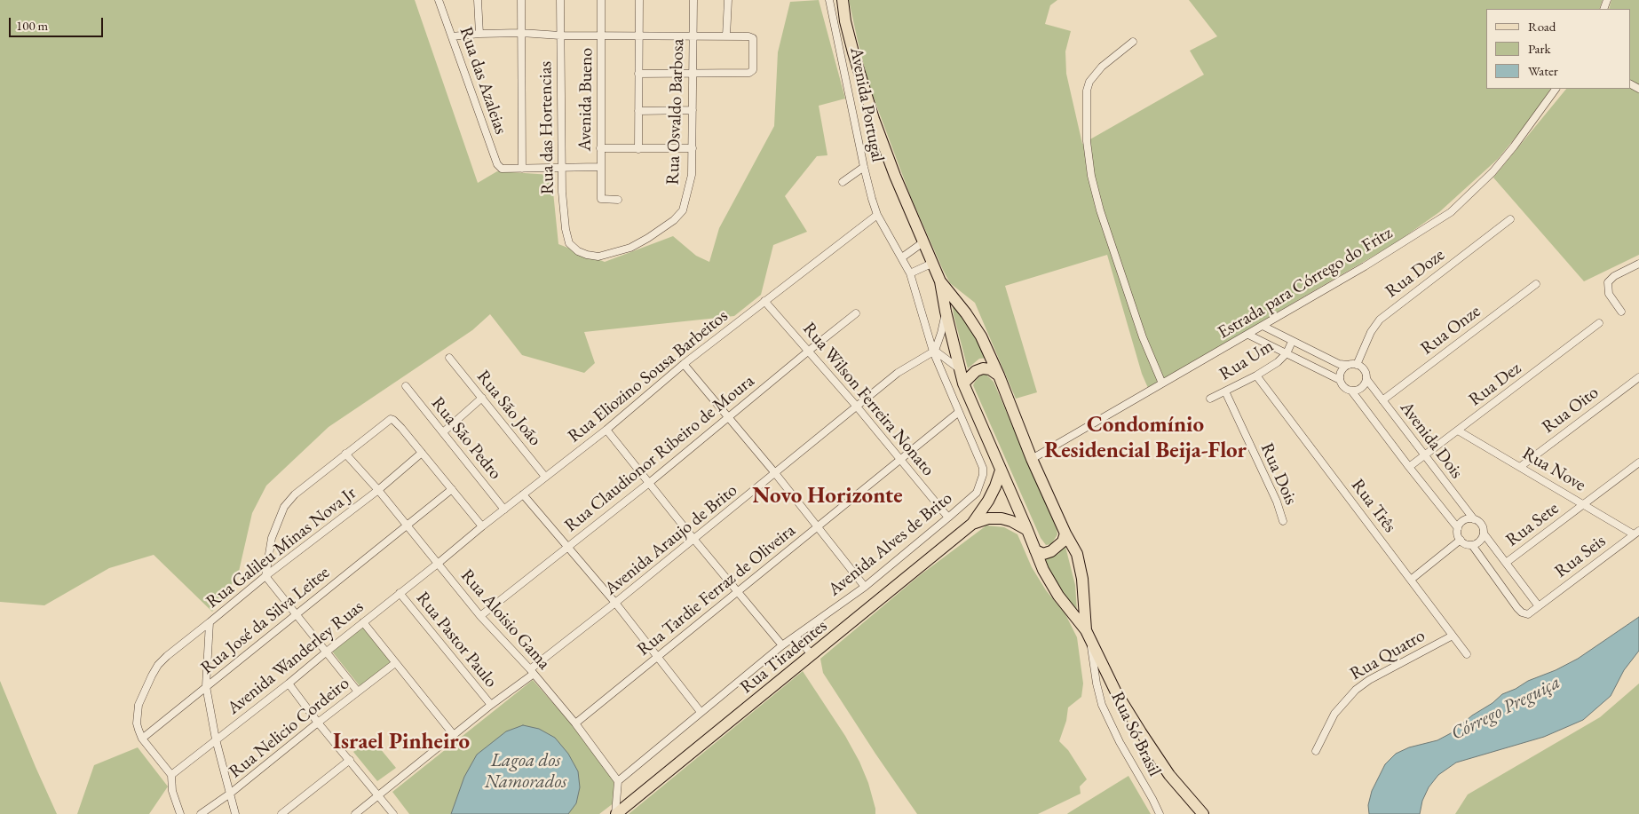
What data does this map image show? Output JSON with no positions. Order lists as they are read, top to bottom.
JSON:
{
  "streets": {
    "main road": ["Rua Tiradentes"],
    "street": [
      "Rua das Azaleias",
      "Avenida Bueno",
      "Avenida Portugal",
      "Rua Osvaldo Barbosa",
      "Rua das Hortencias",
      "Rua Doze",
      "Estrada para Córrego do Fritz",
      "Rua Onze",
      "Rua Um",
      "Rua Eliozino Sousa Barbeitos",
      "Rua Dez",
      "Rua Wilson Ferreira Nonato",
      "Rua São João",
      "Rua Oito",
      "Rua São Pedro",
      "Avenida Dois",
      "Rua Claudionor Ribeiro de Moura",
      "Rua Nove",
      "Rua Dois",
      "Rua Três",
      "Rua Sete",
      "Avenida Araujo de Brito",
      "Avenida Alves de Brito",
      "Rua Galileu Minas Nova Jr",
      "Rua Seis",
      "Rua Tardie Ferraz de Oliveira",
      "Rua Aloisio Gama",
      "Rua José da Silva Leitee",
      "Rua Pastor Paulo",
      "Rua Quatro",
      "Avenida Wanderley Ruas",
      "Rua Nelicio Cordeiro",
      "Rua Só Brasil"
    ]
  },
  "crossings": [
    ["Avenida Portugal", "Rua Eliozino Sousa Barbeitos"],
    ["Avenida Portugal", "Avenida Alves de Brito"],
    ["Rua Osvaldo Barbosa", "Rua das Hortencias"],
    ["Rua Doze", "Avenida Dois"],
    ["Estrada para Córrego do Fritz", "Avenida Dois"],
    ["Rua Onze", "Avenida Dois"],
    ["Rua Um", "Avenida Dois"],
    ["Rua Um", "Rua Dois"],
    ["Rua Um", "Rua Três"],
    ["Rua Eliozino Sousa Barbeitos", "Rua Wilson Ferreira Nonato"],
    ["Rua Eliozino Sousa Barbeitos", "Rua São João"],
    ["Rua Eliozino Sousa Barbeitos", "Rua São Pedro"],
    ["Rua Eliozino Sousa Barbeitos", "Avenida Alves de Brito"],
    ["Rua Eliozino Sousa Barbeitos", "Rua Aloisio Gama"],
    ["Rua Eliozino Sousa Barbeitos", "Avenida Wanderley Ruas"],
    ["Rua Dez", "Avenida Dois"],
    ["Rua Dez", "Rua Nove"],
    ["Rua Wilson Ferreira Nonato", "Rua Claudionor Ribeiro de Moura"],
    ["Rua Wilson Ferreira Nonato", "Avenida Araujo de Brito"],
    ["Rua Wilson Ferreira Nonato", "Avenida Alves de Brito"],
    ["Rua Wilson Ferreira Nonato", "Rua Tardie Ferraz de Oliveira"],
    ["Rua Oito", "Rua Nove"],
    ["Avenida Dois", "Rua Sete"],
    ["Avenida Dois", "Rua Seis"],
    ["Rua Claudionor Ribeiro de Moura", "Rua Aloisio Gama"],
    ["Rua Nove", "Rua Sete"],
    ["Rua Nove", "Rua Seis"],
    ["Rua Três", "Rua Quatro"],
    ["Avenida Araujo de Brito", "Avenida Alves de Brito"],
    ["Avenida Araujo de Brito", "Rua Aloisio Gama"],
    ["Avenida Araujo de Brito", "Rua Pastor Paulo"],
    ["Avenida Alves de Brito", "Rua Tardie Ferraz de Oliveira"],
    ["Avenida Alves de Brito", "Rua Aloisio Gama"],
    ["Rua Galileu Minas Nova Jr", "Rua Aloisio Gama"],
    ["Rua Galileu Minas Nova Jr", "Rua José da Silva Leitee"],
    ["Rua Galileu Minas Nova Jr", "Avenida Wanderley Ruas"],
    ["Rua Galileu Minas Nova Jr", "Rua Nelicio Cordeiro"],
    ["Rua Tardie Ferraz de Oliveira", "Rua Aloisio Gama"],
    ["Rua Aloisio Gama", "Rua José da Silva Leitee"],
    ["Rua Aloisio Gama", "Avenida Wanderley Ruas"],
    ["Rua Pastor Paulo", "Avenida Wanderley Ruas"]
  ],
  "districts": ["Condomínio Residencial Beija-Flor", "Novo Horizonte", "Israel Pinheiro"],
  "water": ["Córrego Preguiça", "Lagoa dos Namorados"],
  "legend": ["Road", "Park", "Water"],
  "scale_bar": "100 m"
}
